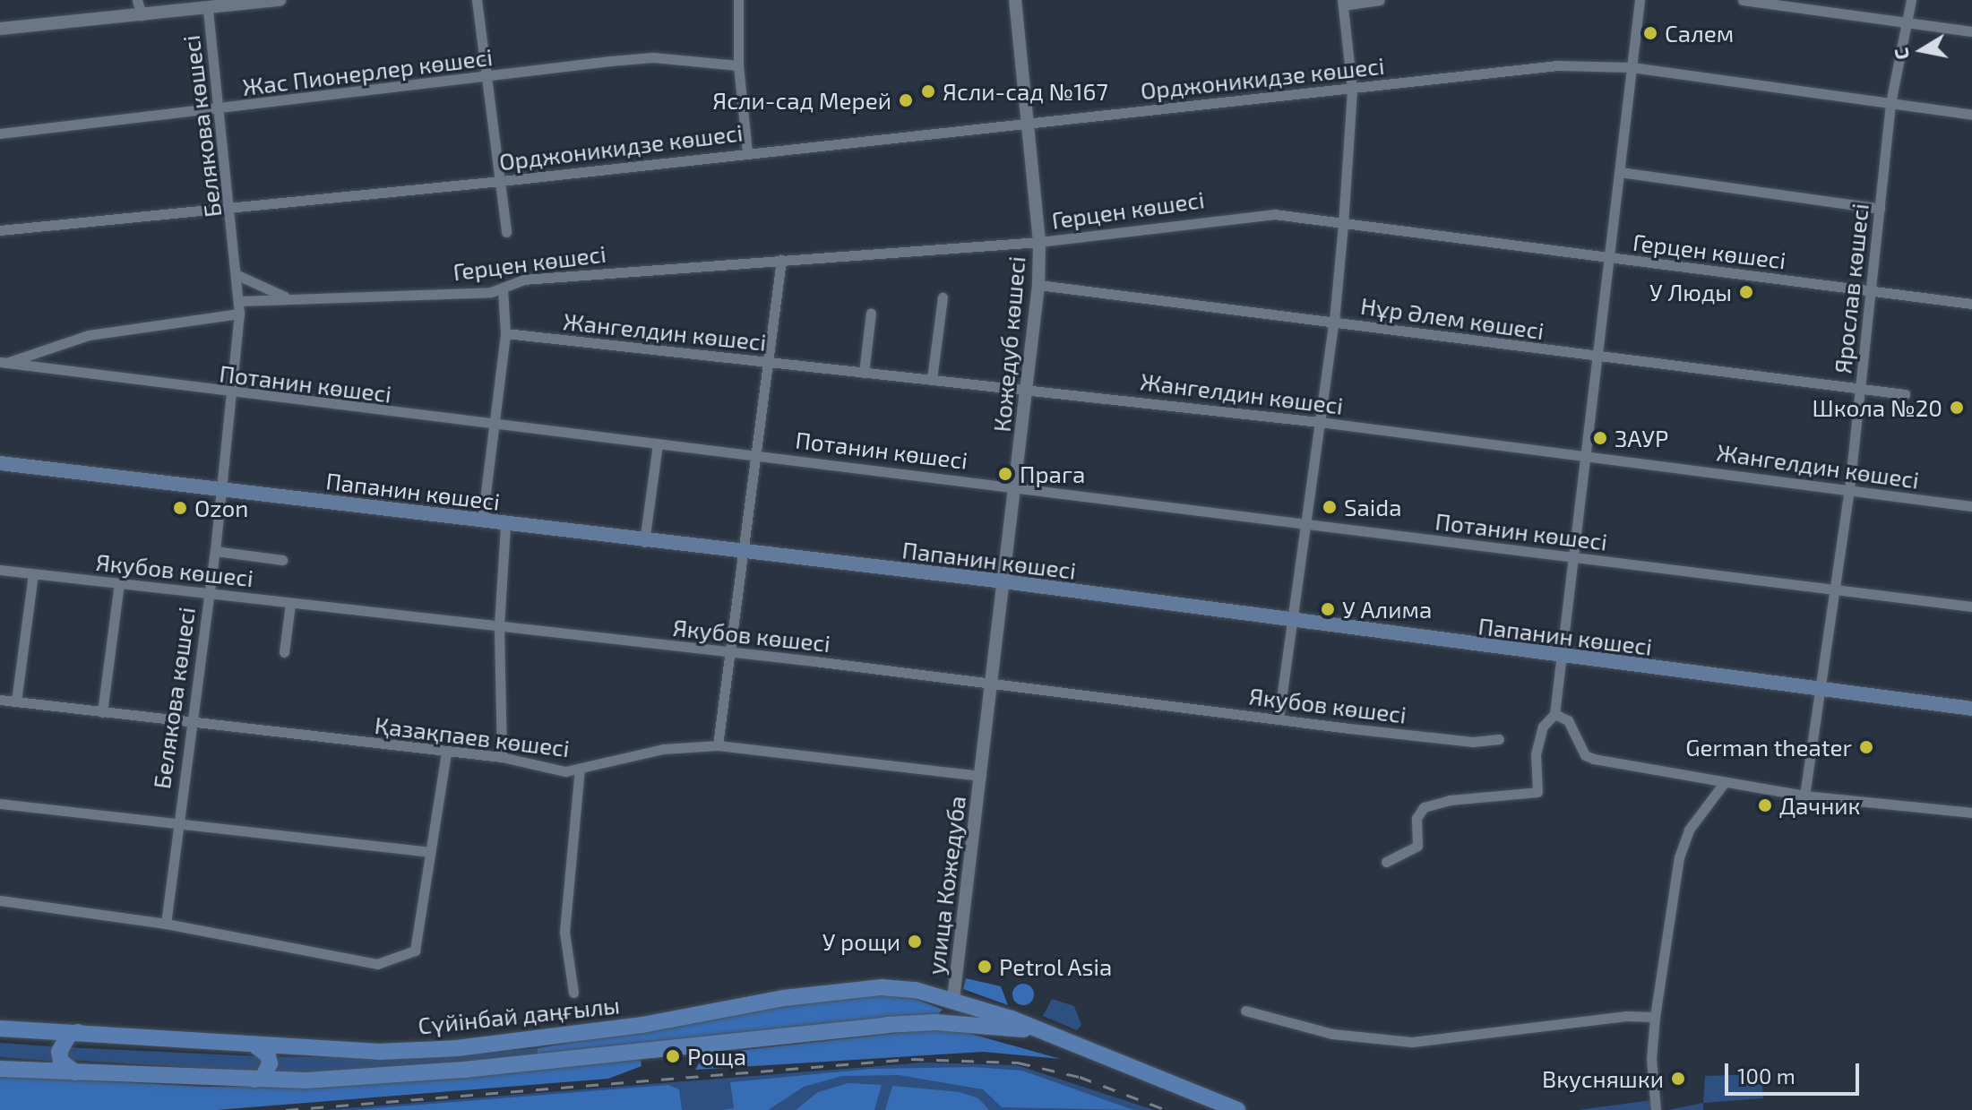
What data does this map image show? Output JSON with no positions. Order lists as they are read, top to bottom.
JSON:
{
  "streets": {
    "main road": ["Папанин көшесі", "Сүйінбай даңғылы"],
    "street": [
      "Жас Пионерлер көшесі",
      "Орджоникидзе көшесі",
      "Белякова көшесі",
      "Герцен көшесі",
      "Ярослав көшесі",
      "Нұр Әлем көшесі",
      "Жангелдин көшесі",
      "Кожедуб көшесі",
      "Потанин көшесі",
      "Якубов көшесі",
      "Қазақпаев көшесі",
      "улица Кожедуба"
    ]
  },
  "crossings": [
    ["Жас Пионерлер көшесі", "Белякова көшесі"],
    ["Орджоникидзе көшесі", "Белякова көшесі"],
    ["Орджоникидзе көшесі", "Ярослав көшесі"],
    ["Орджоникидзе көшесі", "Кожедуб көшесі"],
    ["Белякова көшесі", "Герцен көшесі"],
    ["Белякова көшесі", "Потанин көшесі"],
    ["Белякова көшесі", "Папанин көшесі"],
    ["Белякова көшесі", "Якубов көшесі"],
    ["Белякова көшесі", "Қазақпаев көшесі"],
    ["Герцен көшесі", "Ярослав көшесі"],
    ["Герцен көшесі", "Кожедуб көшесі"],
    ["Ярослав көшесі", "Нұр Әлем көшесі"],
    ["Ярослав көшесі", "Жангелдин көшесі"],
    ["Ярослав көшесі", "Потанин көшесі"],
    ["Ярослав көшесі", "Папанин көшесі"],
    ["Нұр Әлем көшесі", "Кожедуб көшесі"],
    ["Жангелдин көшесі", "Кожедуб көшесі"],
    ["Кожедуб көшесі", "Потанин көшесі"],
    ["Кожедуб көшесі", "Папанин көшесі"],
    ["Кожедуб көшесі", "Якубов көшесі"],
    ["Кожедуб көшесі", "Қазақпаев көшесі"],
    ["Кожедуб көшесі", "улица Кожедуба"],
    ["Қазақпаев көшесі", "улица Кожедуба"],
    ["улица Кожедуба", "Сүйінбай даңғылы"]
  ],
  "places": [
    "Салем",
    "Ясли-сад №167",
    "Ясли-сад Мерей",
    "У Люды",
    "Школа №20",
    "ЗАУР",
    "Прага",
    "Saida",
    "Ozon",
    "У Алима",
    "German theater",
    "Дачник",
    "У рощи",
    "Petrol Asia",
    "Роща",
    "Вкусняшки"
  ],
  "scale_bar": "100 m",
  "north": "left"
}
